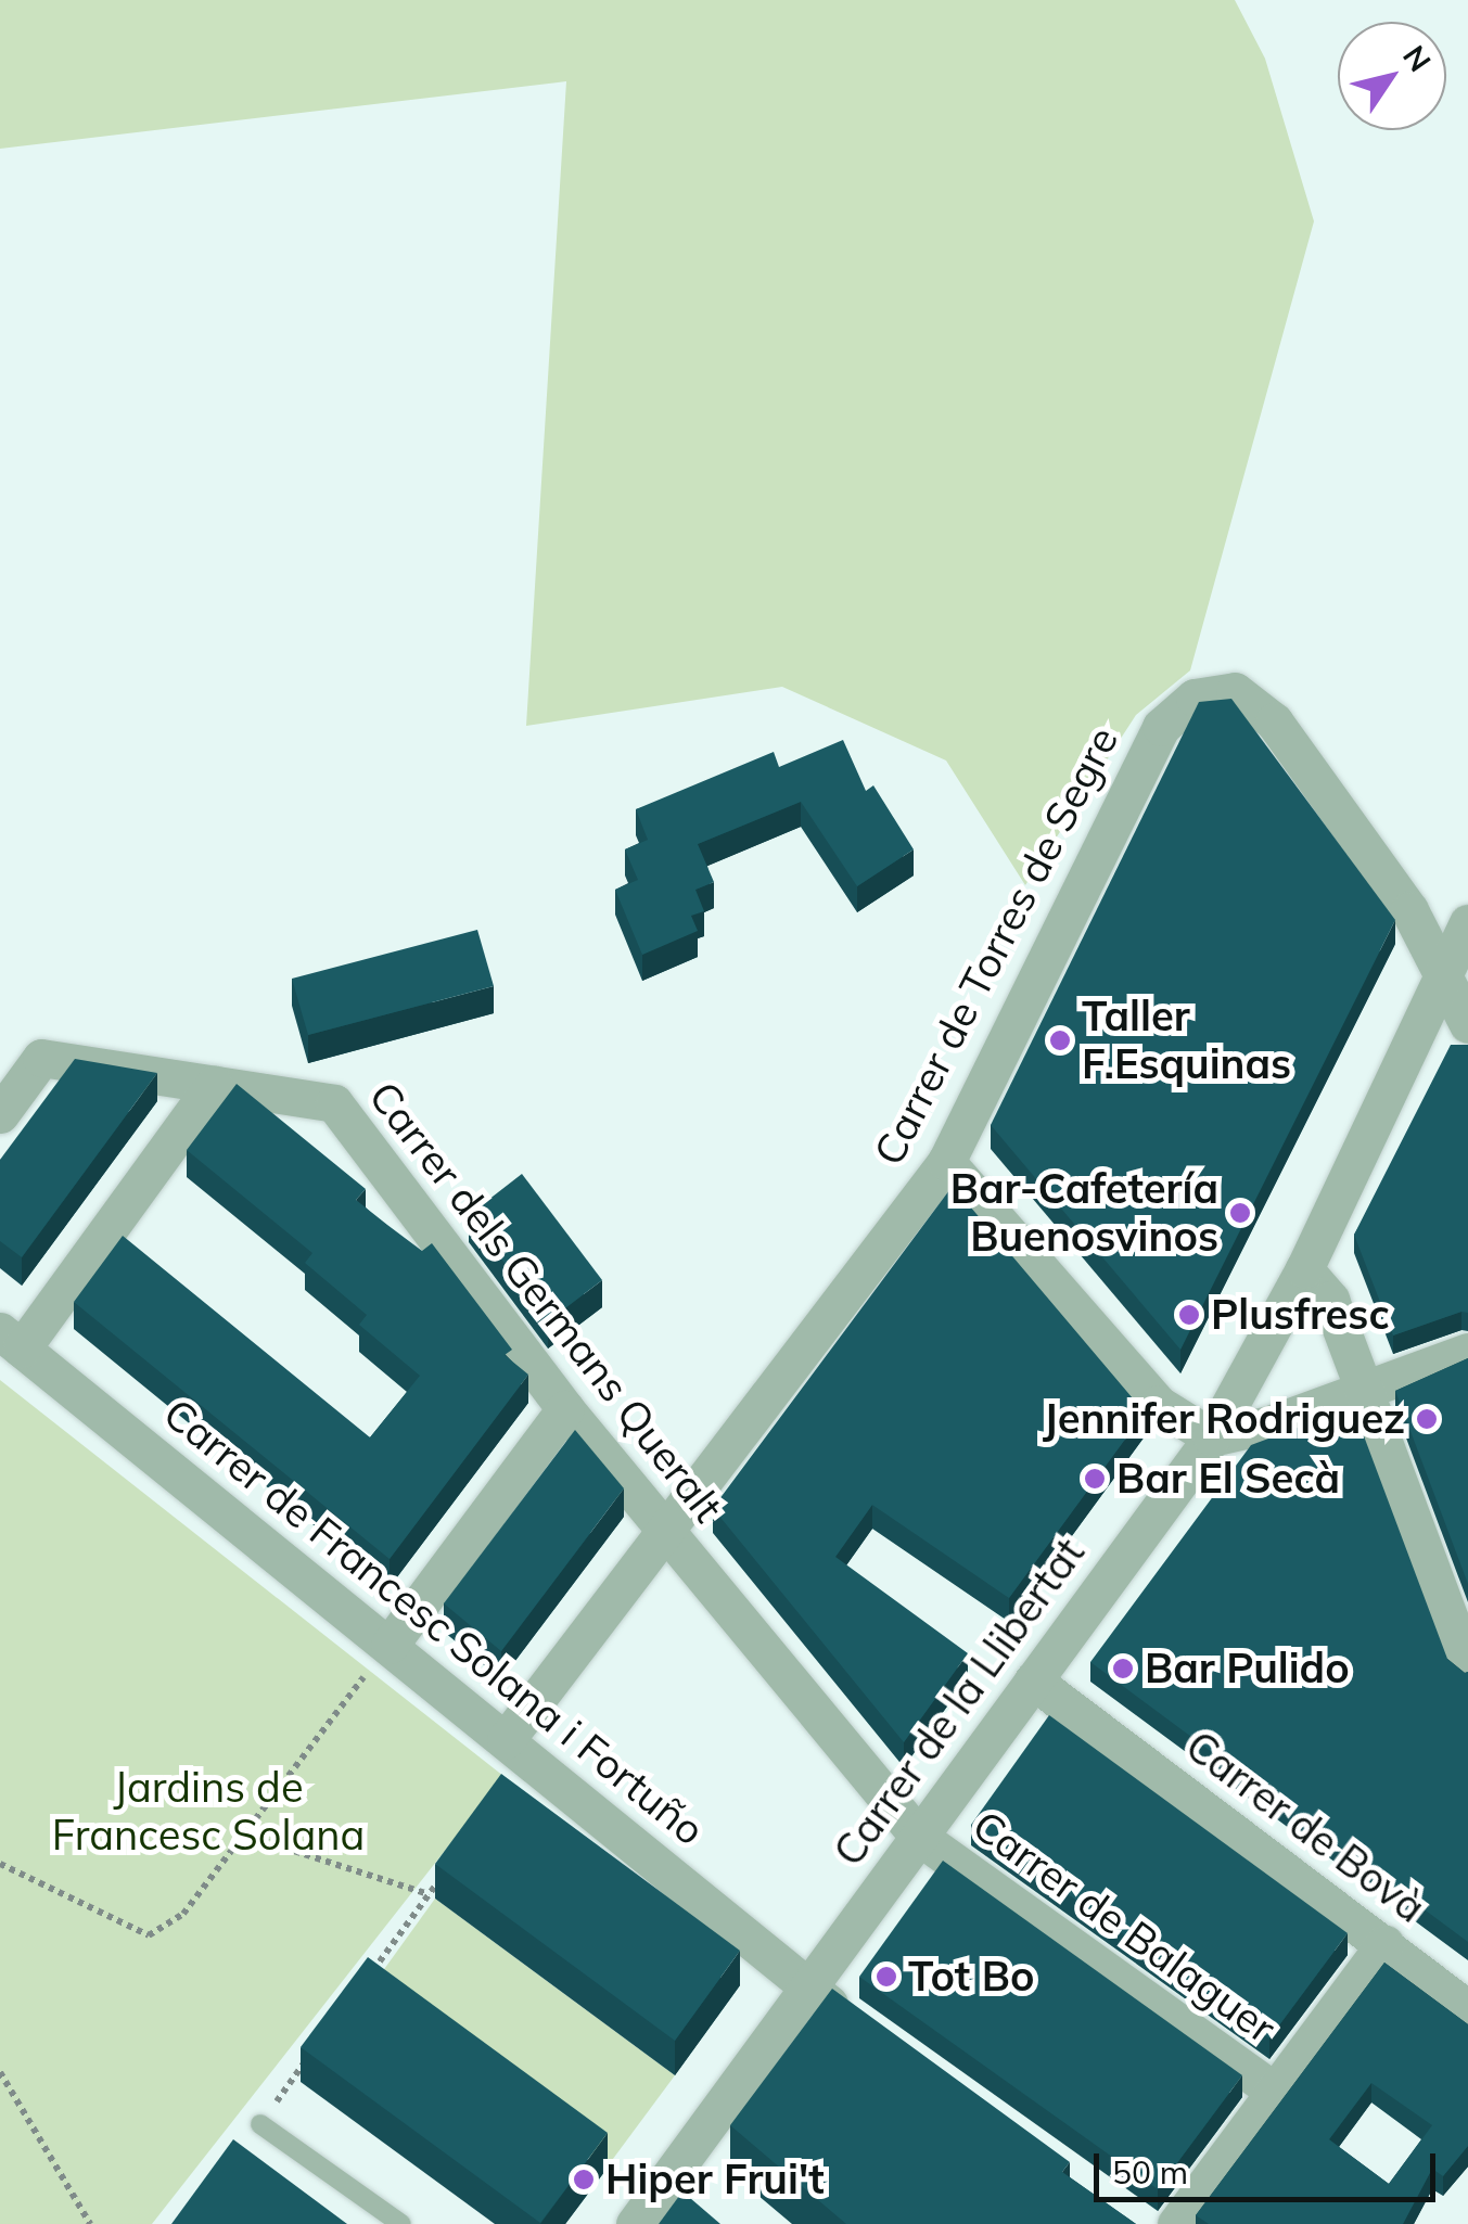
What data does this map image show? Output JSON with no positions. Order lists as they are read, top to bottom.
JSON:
{
  "streets": {
    "street": [
      "Carrer de Torres de Segre",
      "Carrer dels Germans Queralt",
      "Carrer de Francesc Solana i Fortuño",
      "Carrer de la Llibertat",
      "Carrer de Bovà",
      "Carrer de Balaguer"
    ]
  },
  "crossings": [
    ["Carrer de Torres de Segre", "Carrer dels Germans Queralt"],
    ["Carrer de Torres de Segre", "Carrer de Francesc Solana i Fortuño"],
    ["Carrer de Torres de Segre", "Carrer de la Llibertat"],
    ["Carrer dels Germans Queralt", "Carrer de la Llibertat"],
    ["Carrer dels Germans Queralt", "Carrer de Balaguer"],
    ["Carrer de Francesc Solana i Fortuño", "Carrer de la Llibertat"],
    ["Carrer de la Llibertat", "Carrer de Bovà"],
    ["Carrer de la Llibertat", "Carrer de Balaguer"]
  ],
  "parks": ["Jardins de Francesc Solana"],
  "places": [
    "Taller F.Esquinas",
    "Bar-Cafetería Buenosvinos",
    "Plusfresc",
    "Jennifer Rodriguez",
    "Bar El Secà",
    "Bar Pulido",
    "Tot Bo",
    "Hiper Frui't"
  ],
  "scale_bar": "50 m",
  "north": "top right"
}
